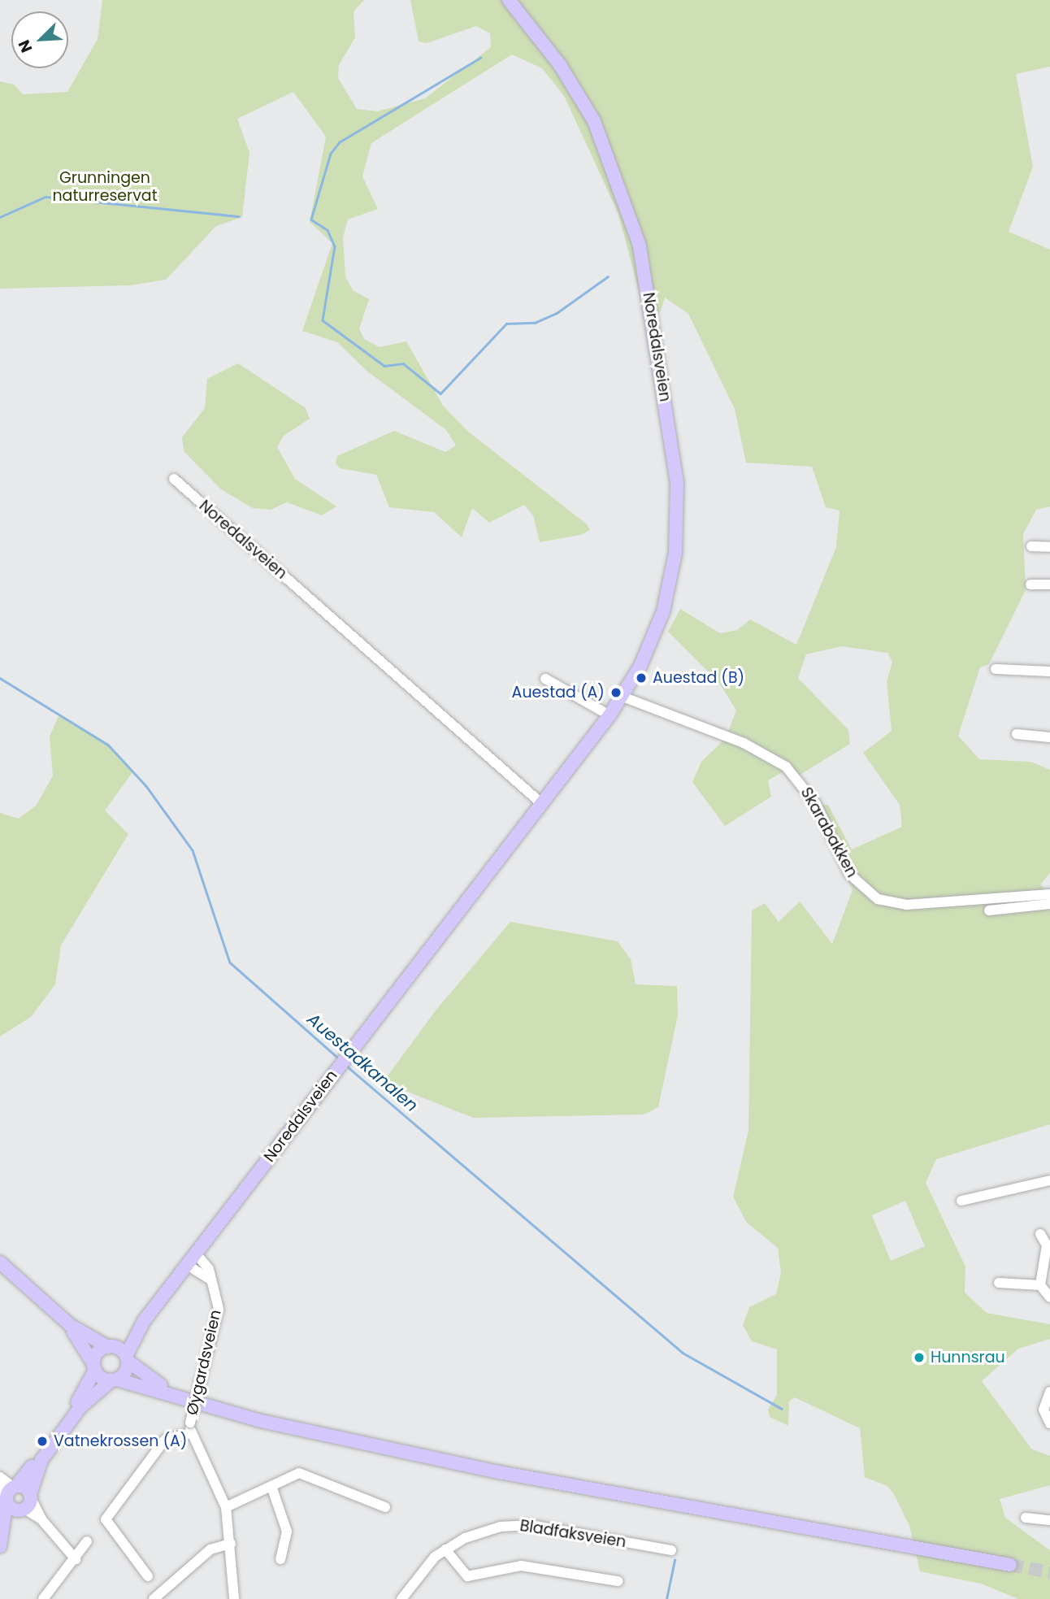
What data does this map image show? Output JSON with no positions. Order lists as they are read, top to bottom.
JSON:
{
  "streets": {
    "main road": ["Noredalsveien"],
    "street": ["Skarabakken", "Øygardsveien", "Bladfaksveien"]
  },
  "crossings": [
    ["Noredalsveien", "Skarabakken"],
    ["Noredalsveien", "Øygardsveien"]
  ],
  "water": ["Auestadkanalen"],
  "parks": ["Grunningen naturreservat"],
  "places": [
    "Auestad (B)",
    "Auestad (A)",
    "Hunnsrau",
    "Vatnekrossen (A)"
  ],
  "north": "bottom left"
}
